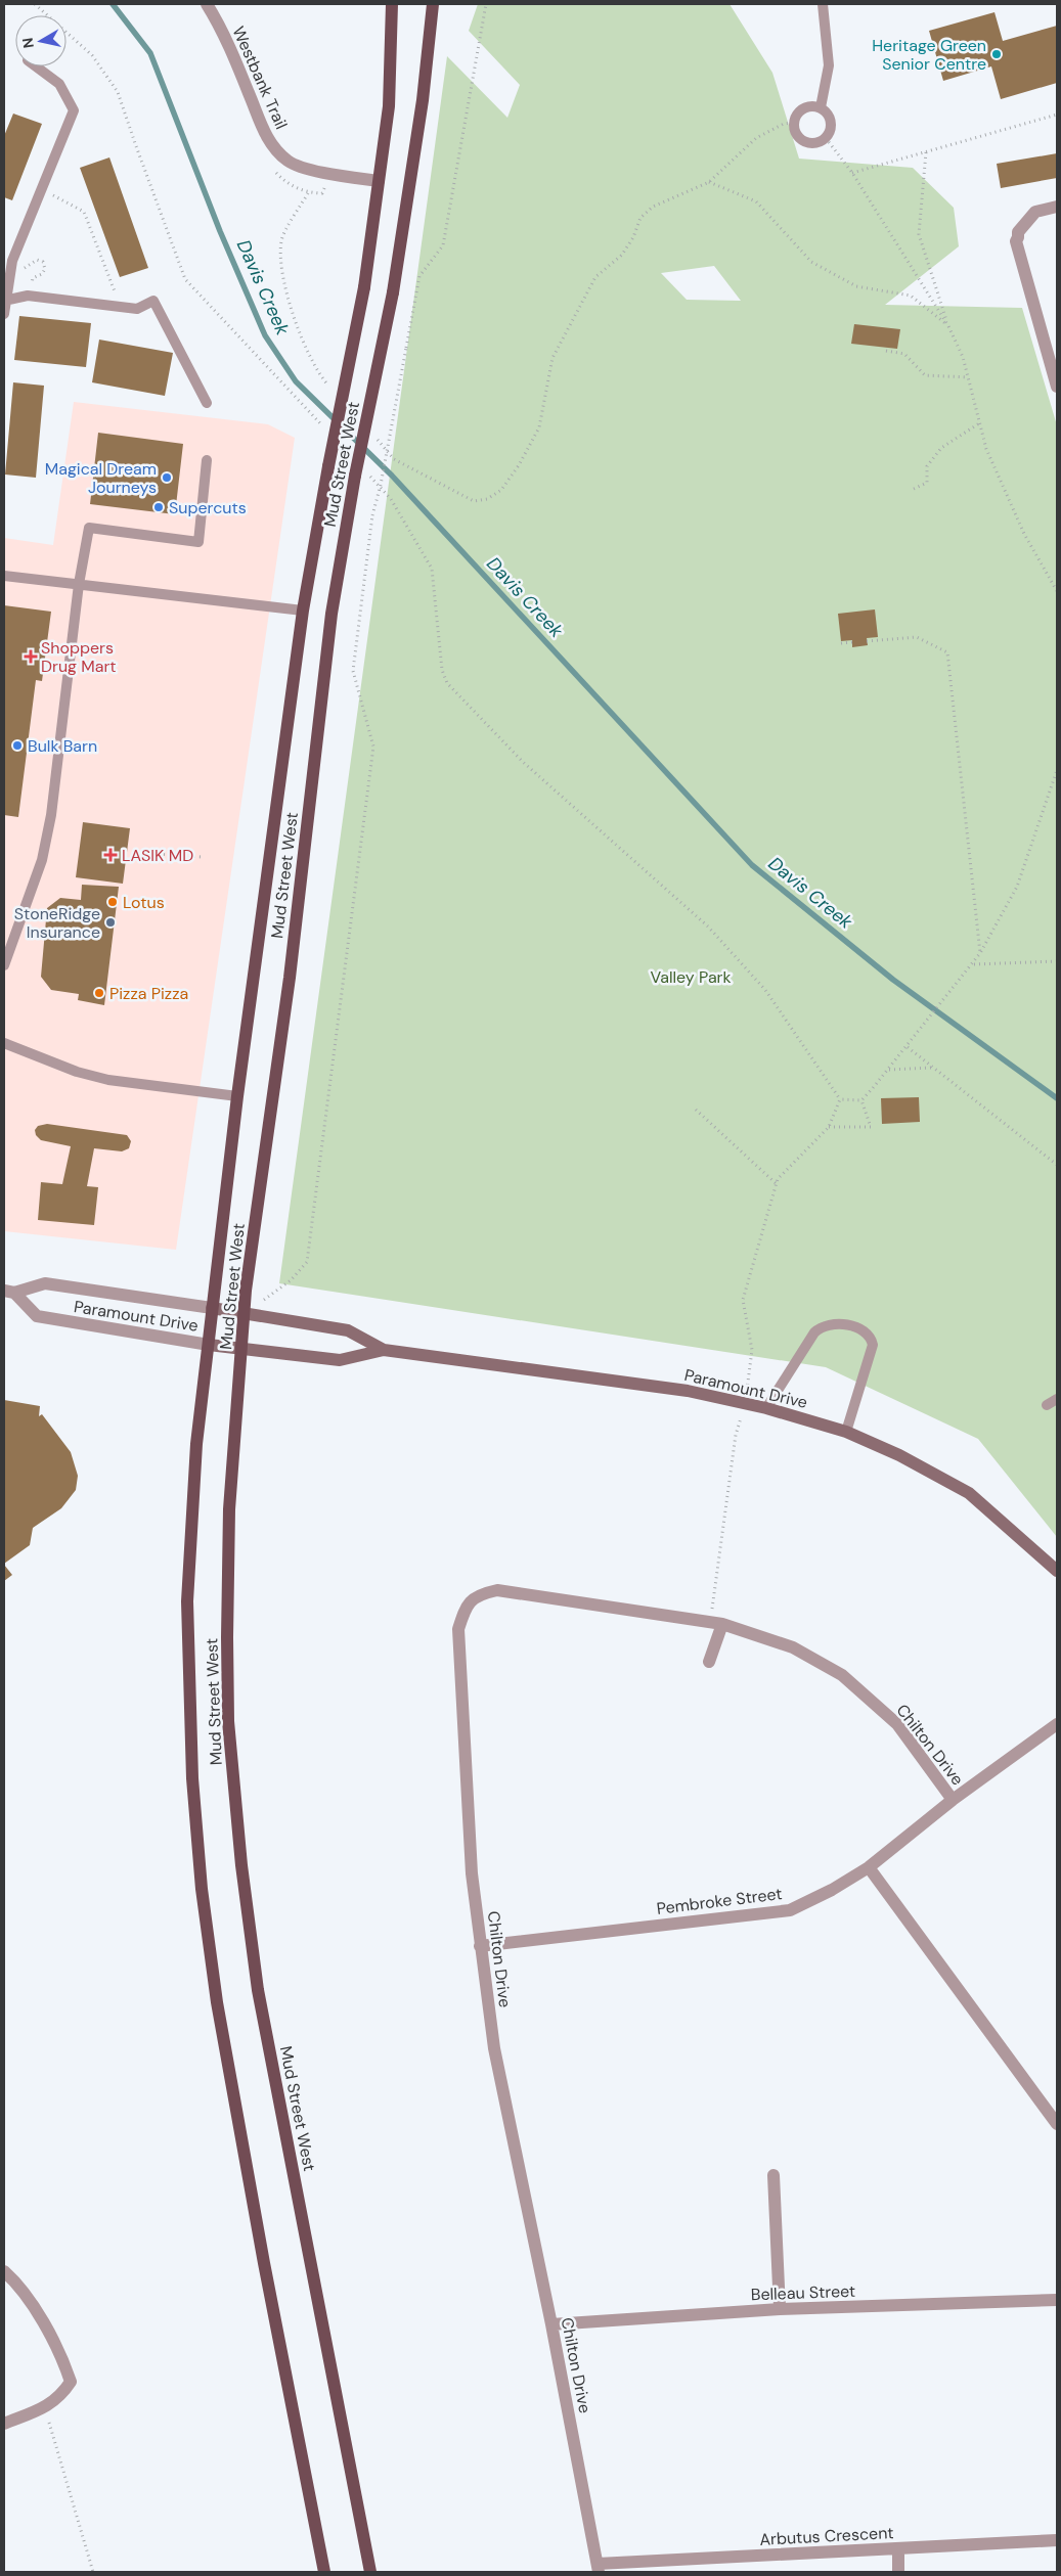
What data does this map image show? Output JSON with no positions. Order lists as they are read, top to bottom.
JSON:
{
  "streets": {
    "main road": ["Mud Street West", "Paramount Drive"],
    "street": [
      "Westbank Trail",
      "Chilton Drive",
      "Pembroke Street",
      "Belleau Street",
      "Arbutus Crescent"
    ]
  },
  "crossings": [
    ["Westbank Trail", "Mud Street West"],
    ["Mud Street West", "Paramount Drive"],
    ["Chilton Drive", "Pembroke Street"],
    ["Chilton Drive", "Belleau Street"],
    ["Chilton Drive", "Arbutus Crescent"]
  ],
  "water": ["Davis Creek"],
  "parks": ["Valley Park"],
  "places": {
    "other": [
      "Heritage Green Senior Centre",
      "Magical Dream Journeys",
      "Supercuts",
      "Bulk Barn",
      "Lotus",
      "StoneRidge Insurance",
      "Pizza Pizza"
    ],
    "health": ["Shoppers Drug Mart", "LASIK MD"]
  },
  "north": "left"
}
